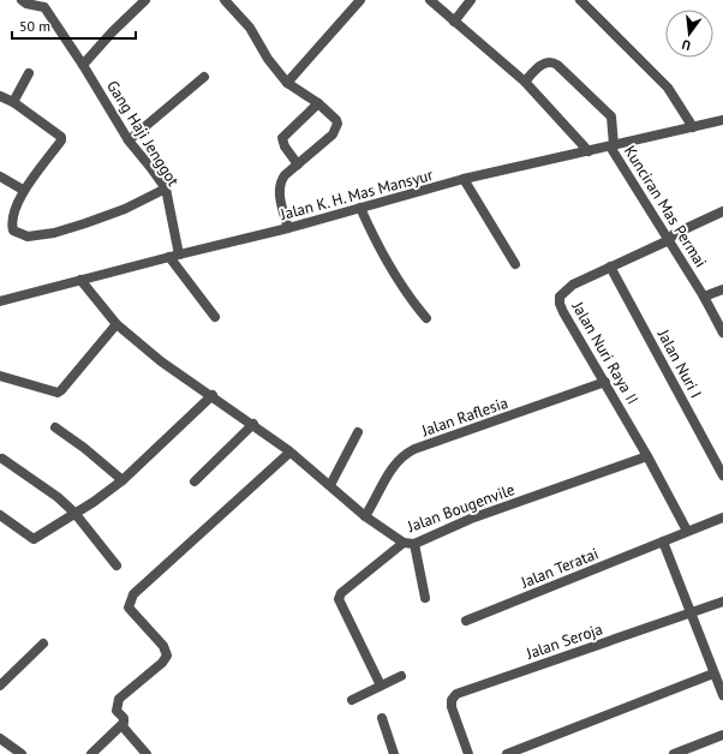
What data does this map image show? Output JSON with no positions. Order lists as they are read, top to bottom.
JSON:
{
  "streets": {
    "street": [
      "Gang Haji Jenggot",
      "Jalan K. H. Mas Mansyur",
      "Kunciran Mas Permai",
      "Jalan Nuri Raya II",
      "Jalan Nuri I",
      "Jalan Raflesia",
      "Jalan Bougenvile",
      "Jalan Teratai",
      "Jalan Seroja"
    ]
  },
  "crossings": [
    ["Gang Haji Jenggot", "Jalan K. H. Mas Mansyur"],
    ["Jalan K. H. Mas Mansyur", "Kunciran Mas Permai"],
    ["Jalan K. H. Mas Mansyur", "Jalan Bougenvile"],
    ["Kunciran Mas Permai", "Jalan Nuri Raya II"],
    ["Jalan Nuri Raya II", "Jalan Nuri I"],
    ["Jalan Nuri Raya II", "Jalan Raflesia"],
    ["Jalan Nuri Raya II", "Jalan Bougenvile"],
    ["Jalan Nuri Raya II", "Jalan Teratai"],
    ["Jalan Raflesia", "Jalan Bougenvile"]
  ],
  "scale_bar": "50 m",
  "north": "bottom"
}
